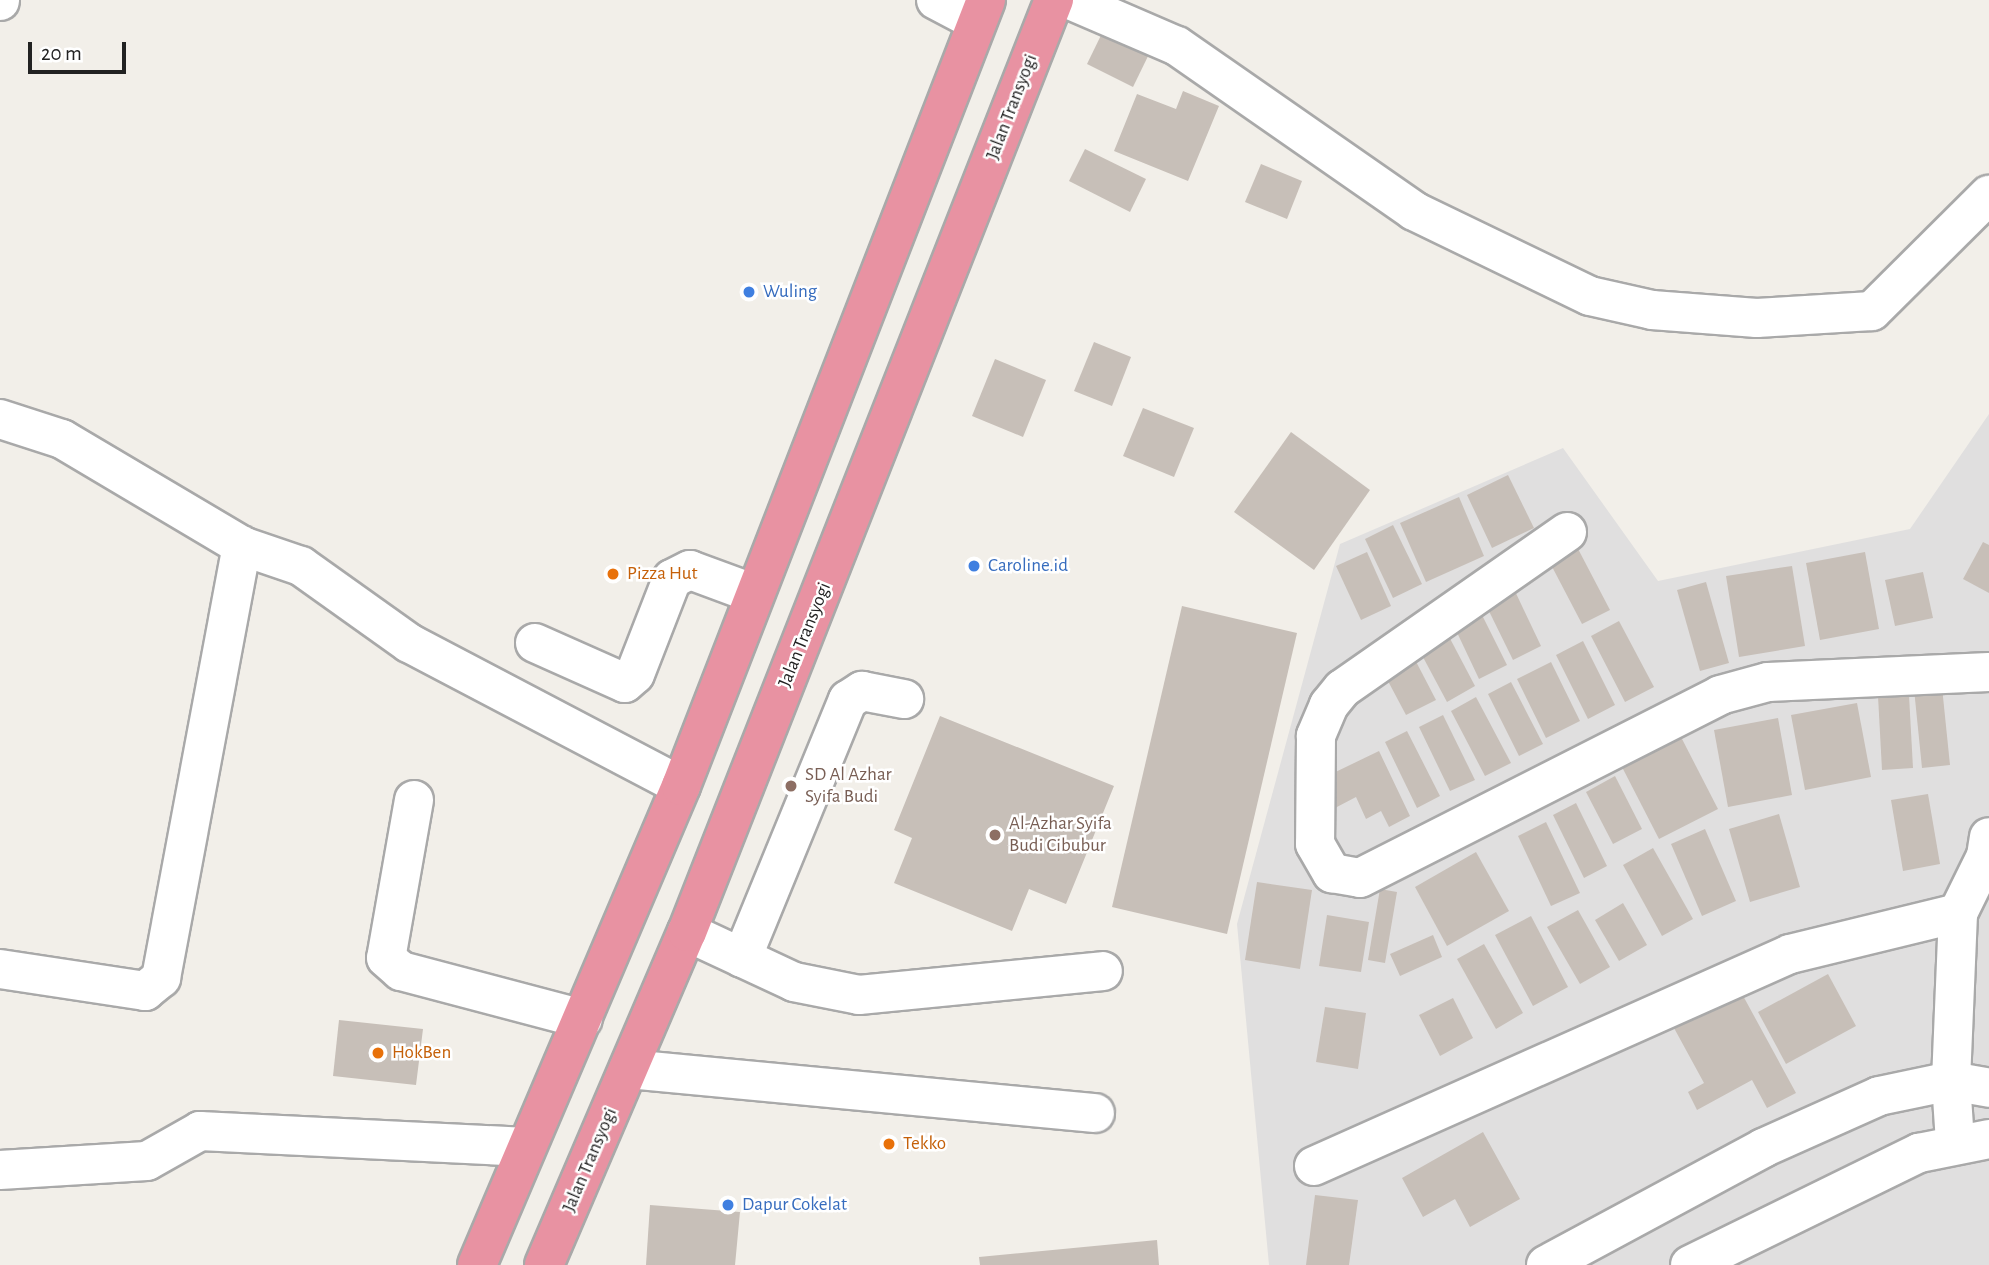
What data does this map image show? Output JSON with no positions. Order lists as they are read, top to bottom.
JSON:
{
  "streets": {
    "highway": ["Jalan Transyogi"]
  },
  "places": [
    "Wuling",
    "Caroline.id",
    "Pizza Hut",
    "SD Al Azhar Syifa Budi",
    "Al-Azhar Syifa Budi Cibubur",
    "HokBen",
    "Tekko",
    "Dapur Cokelat"
  ],
  "scale_bar": "20 m"
}
